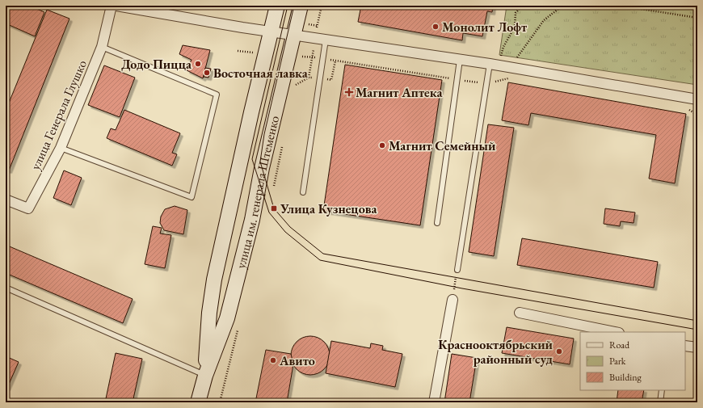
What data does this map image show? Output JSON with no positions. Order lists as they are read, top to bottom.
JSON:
{
  "streets": {
    "street": ["улица Генерала Глушко", "улица им. генерала Штеменко"]
  },
  "places": {
    "other": [
      "Монолит Лофт",
      "Додо Пицца",
      "Восточная лавка",
      "Магнит Семейный",
      "Краснооктябрьский районный суд",
      "Авито"
    ],
    "health": ["Магнит Аптека"],
    "transit": ["Улица Кузнецова"]
  },
  "legend": ["Road", "Park", "Building"]
}
